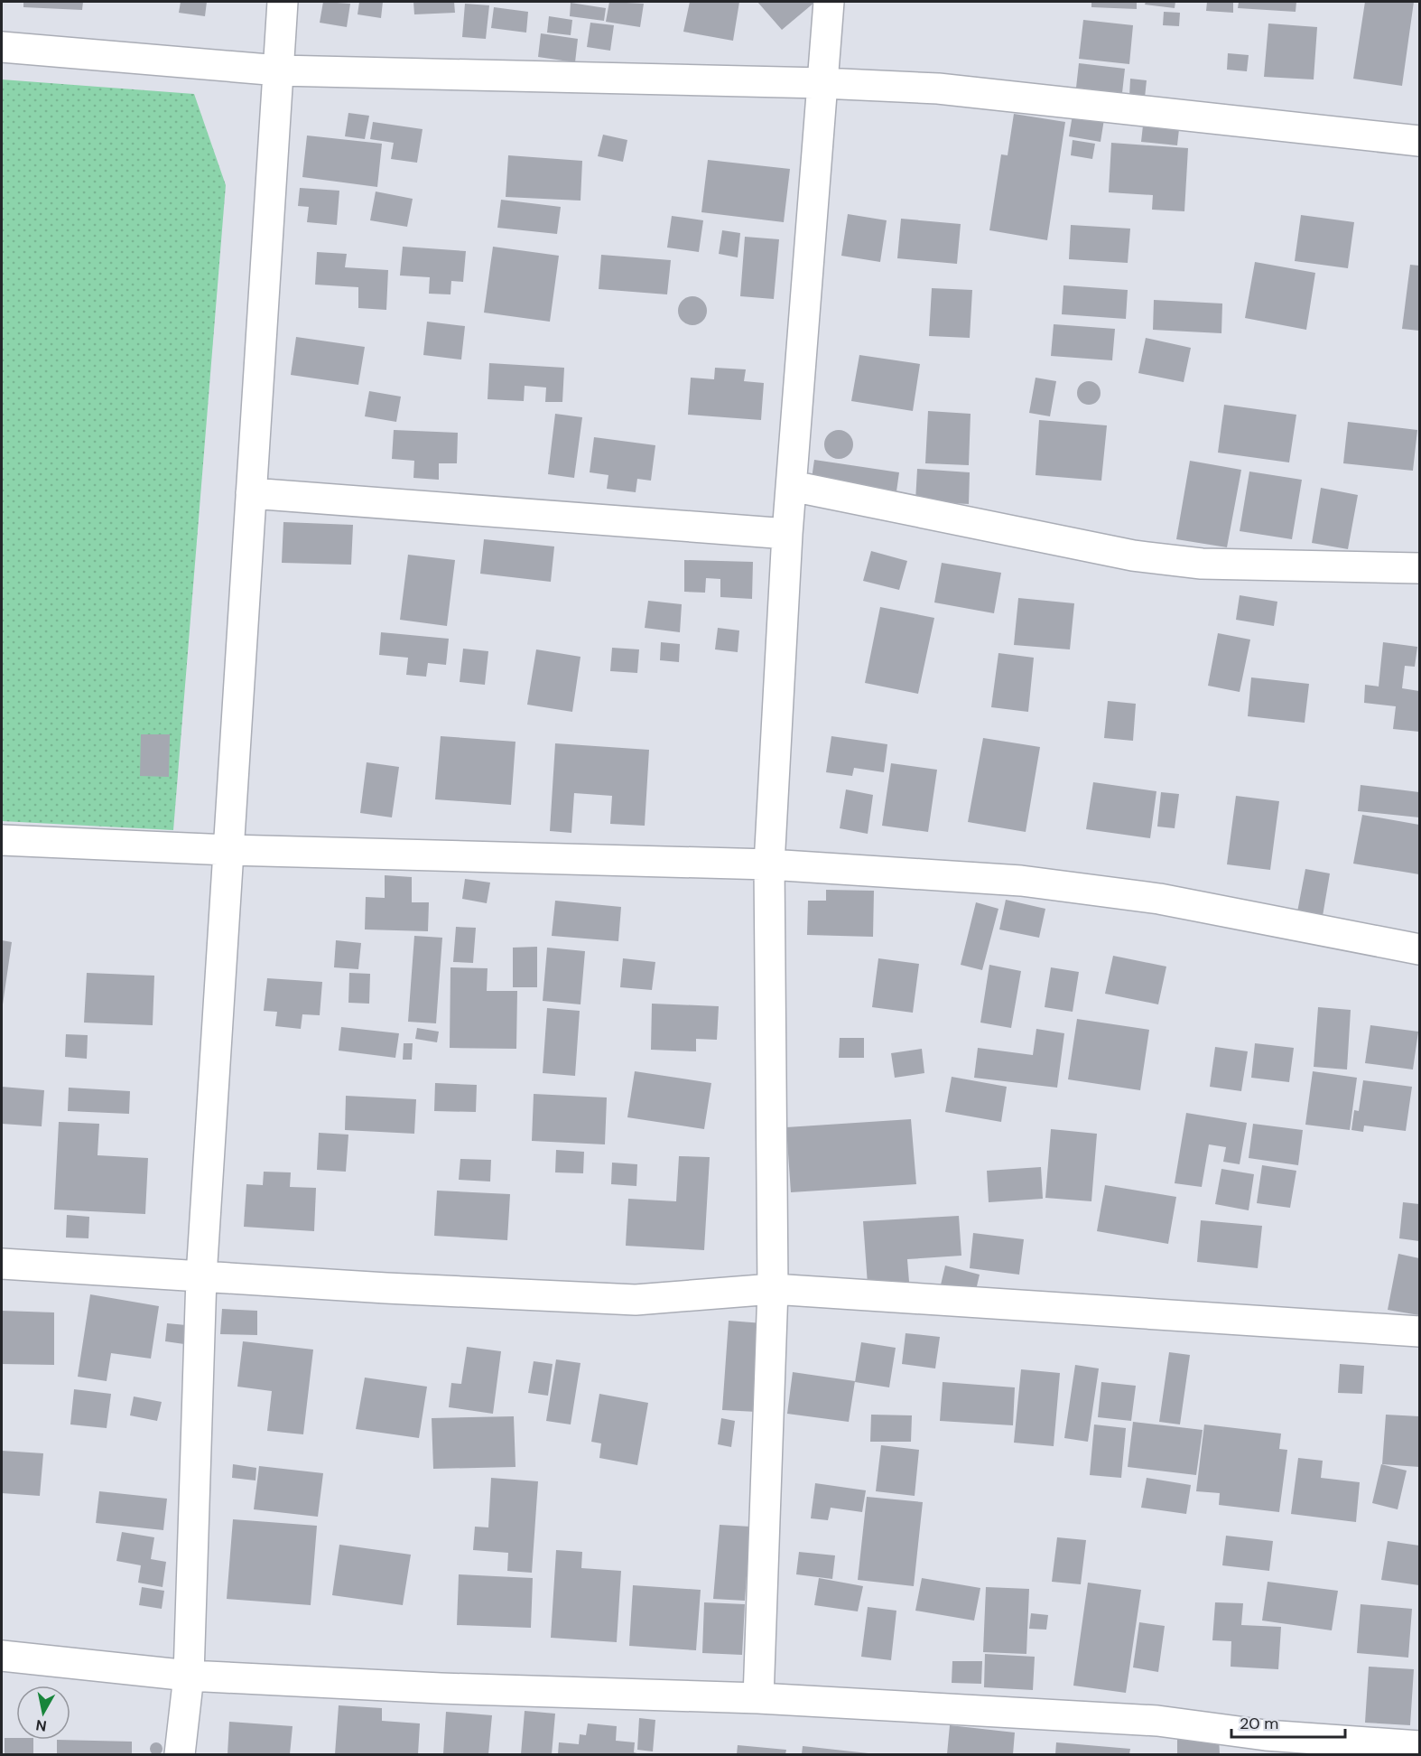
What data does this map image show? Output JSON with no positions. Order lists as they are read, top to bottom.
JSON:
{
  "scale_bar": "20 m",
  "north": "bottom"
}
